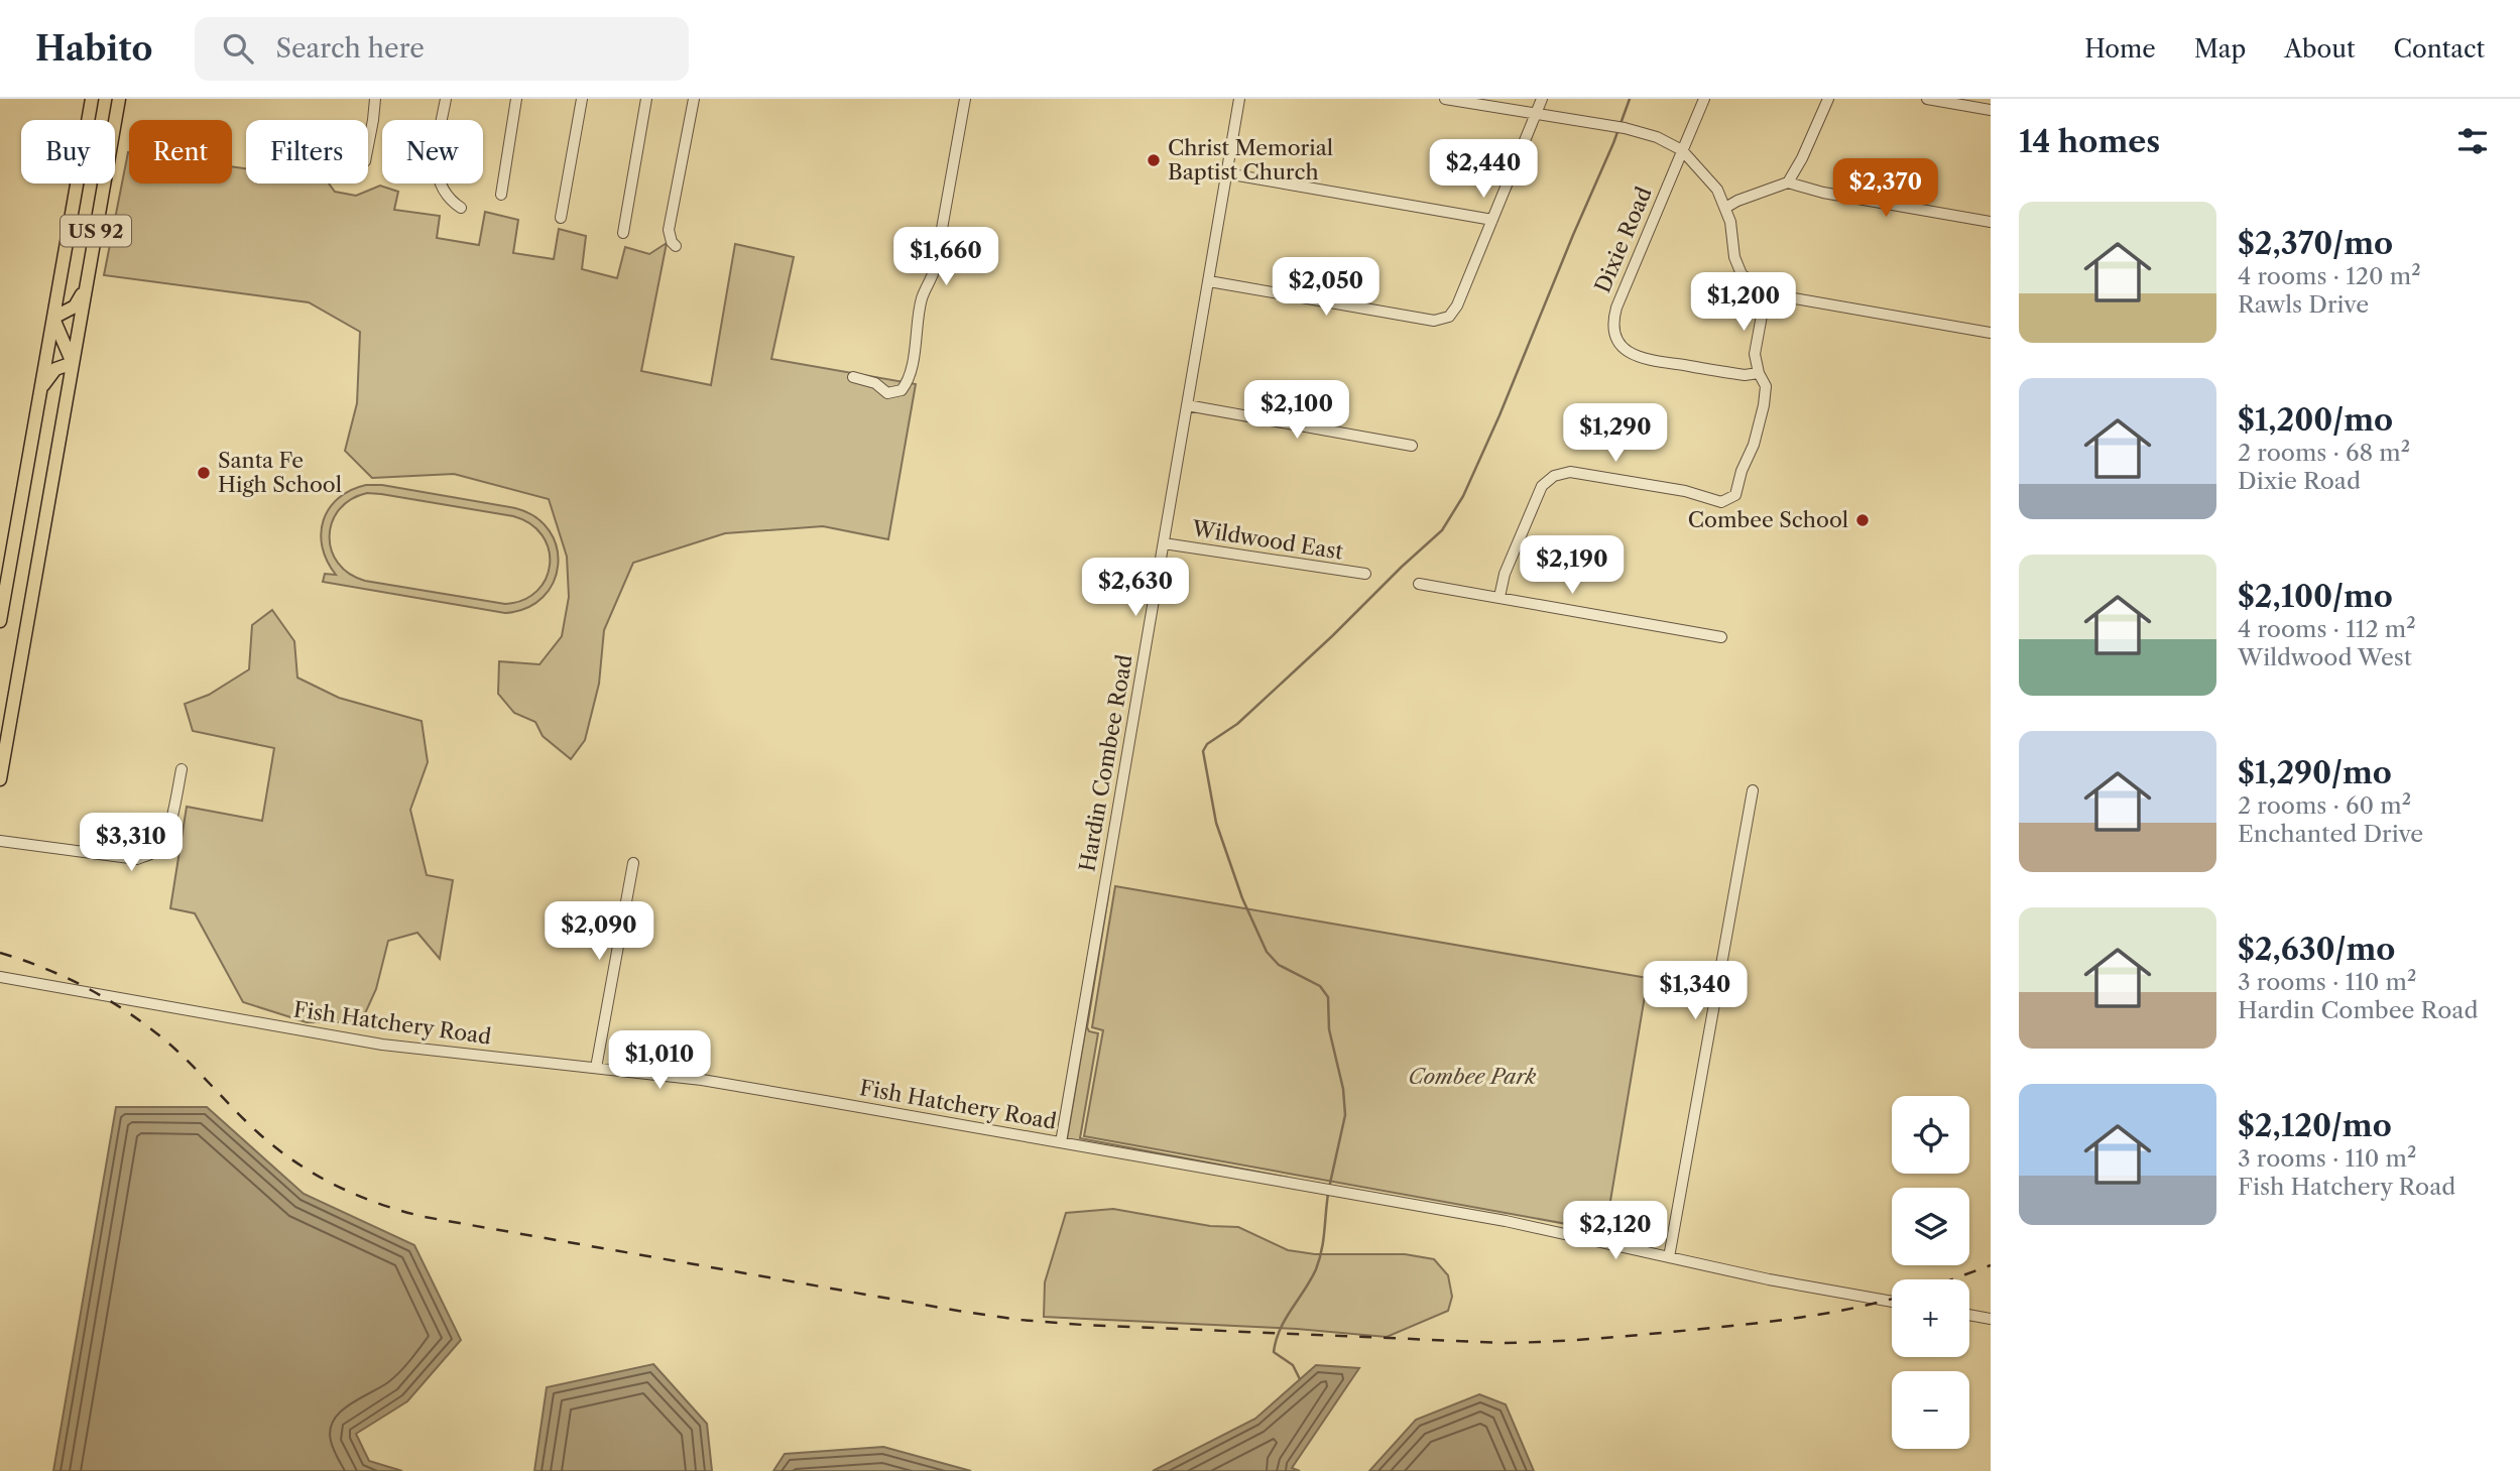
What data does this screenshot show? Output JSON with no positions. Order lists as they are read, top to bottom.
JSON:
{
  "streets": {
    "main road": ["US 92"],
    "street": [
      "Dixie Road",
      "Wildwood East",
      "Hardin Combee Road",
      "Fish Hatchery Road"
    ]
  },
  "crossings": [
    ["Wildwood East", "Hardin Combee Road"],
    ["Hardin Combee Road", "Fish Hatchery Road"]
  ],
  "parks": ["Combee Park"],
  "places": ["Christ Memorial Baptist Church", "Santa Fe High School", "Combee School"],
  "page": {
    "header": "Habito",
    "search": "Search here",
    "nav": [
      "Home",
      "Map",
      "About",
      "Contact"
    ],
    "heading": "14 homes",
    "chip": [
      "Buy",
      "Rent",
      "Filters",
      "New"
    ],
    "price": [
      "$2,440",
      "$2,370",
      "$1,660",
      "$2,050",
      "$1,200",
      "$2,100",
      "$1,290",
      "$2,190",
      "$2,630",
      "$3,310",
      "$2,090",
      "$1,340",
      "$1,010",
      "$2,120"
    ],
    "list": [
      {
        "name": "$2,370/mo",
        "note": "4 rooms · 120 m² · Rawls Drive"
      },
      {
        "name": "$1,200/mo",
        "note": "2 rooms · 68 m² · Dixie Road"
      },
      {
        "name": "$2,100/mo",
        "note": "4 rooms · 112 m² · Wildwood West"
      },
      {
        "name": "$1,290/mo",
        "note": "2 rooms · 60 m² · Enchanted Drive"
      },
      {
        "name": "$2,630/mo",
        "note": "3 rooms · 110 m² · Hardin Combee Road"
      },
      {
        "name": "$2,120/mo",
        "note": "3 rooms · 110 m² · Fish Hatchery Road"
      }
    ],
    "map_buttons": ["+", "−"]
  }
}
